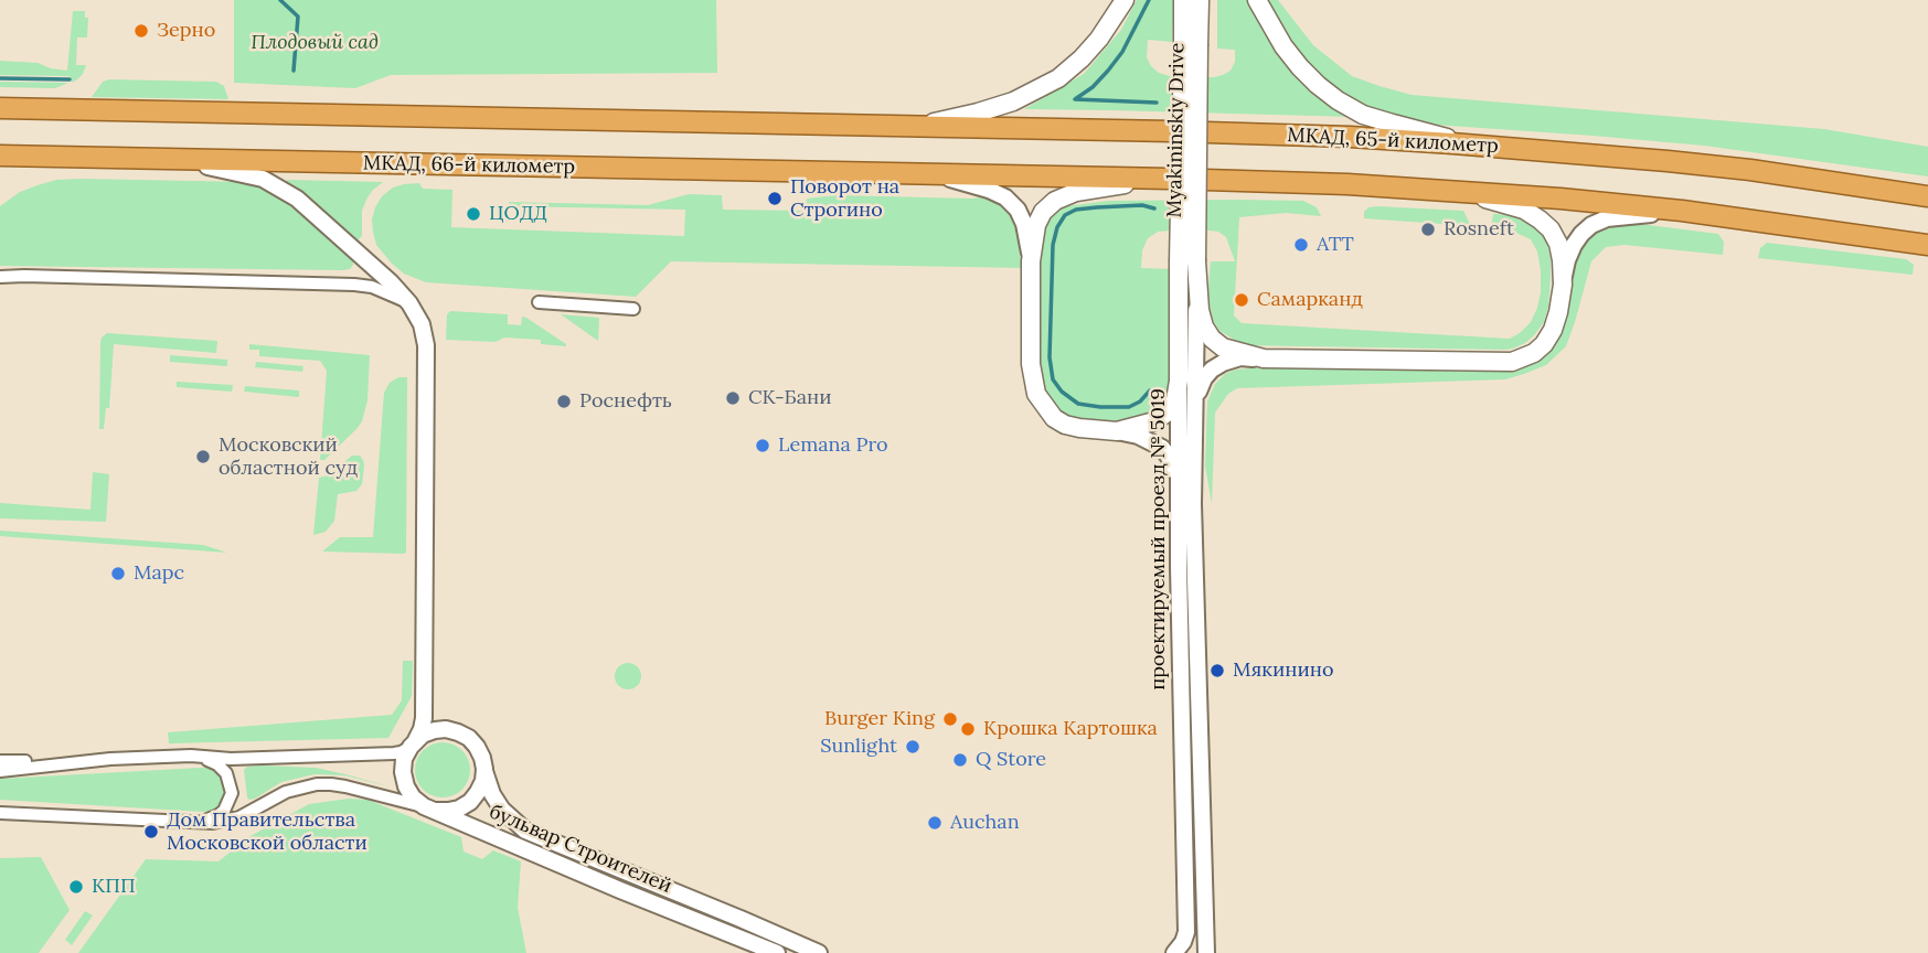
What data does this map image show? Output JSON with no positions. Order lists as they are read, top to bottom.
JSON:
{
  "streets": {
    "highway": ["МКАД, 65-й километр", "МКАД, 66-й километр"],
    "main road": ["Myakininskiy Drive", "проектируемый проезд № 5019"],
    "street": ["бульвар Строителей"]
  },
  "crossings": [
    ["Myakininskiy Drive", "проектируемый проезд № 5019"]
  ],
  "parks": ["Плодовый сад"],
  "places": [
    "Зерно",
    "Поворот на Строгино",
    "ЦОДД",
    "Rosneft",
    "АТТ",
    "Самарканд",
    "СК-Бани",
    "Роснефть",
    "Lemana Pro",
    "Московский областной суд",
    "Марс",
    "Мякинино",
    "Burger King",
    "Крошка Картошка",
    "Sunlight",
    "Q Store",
    "Auchan",
    "Дом Правительства Московской области",
    "КПП"
  ]
}
